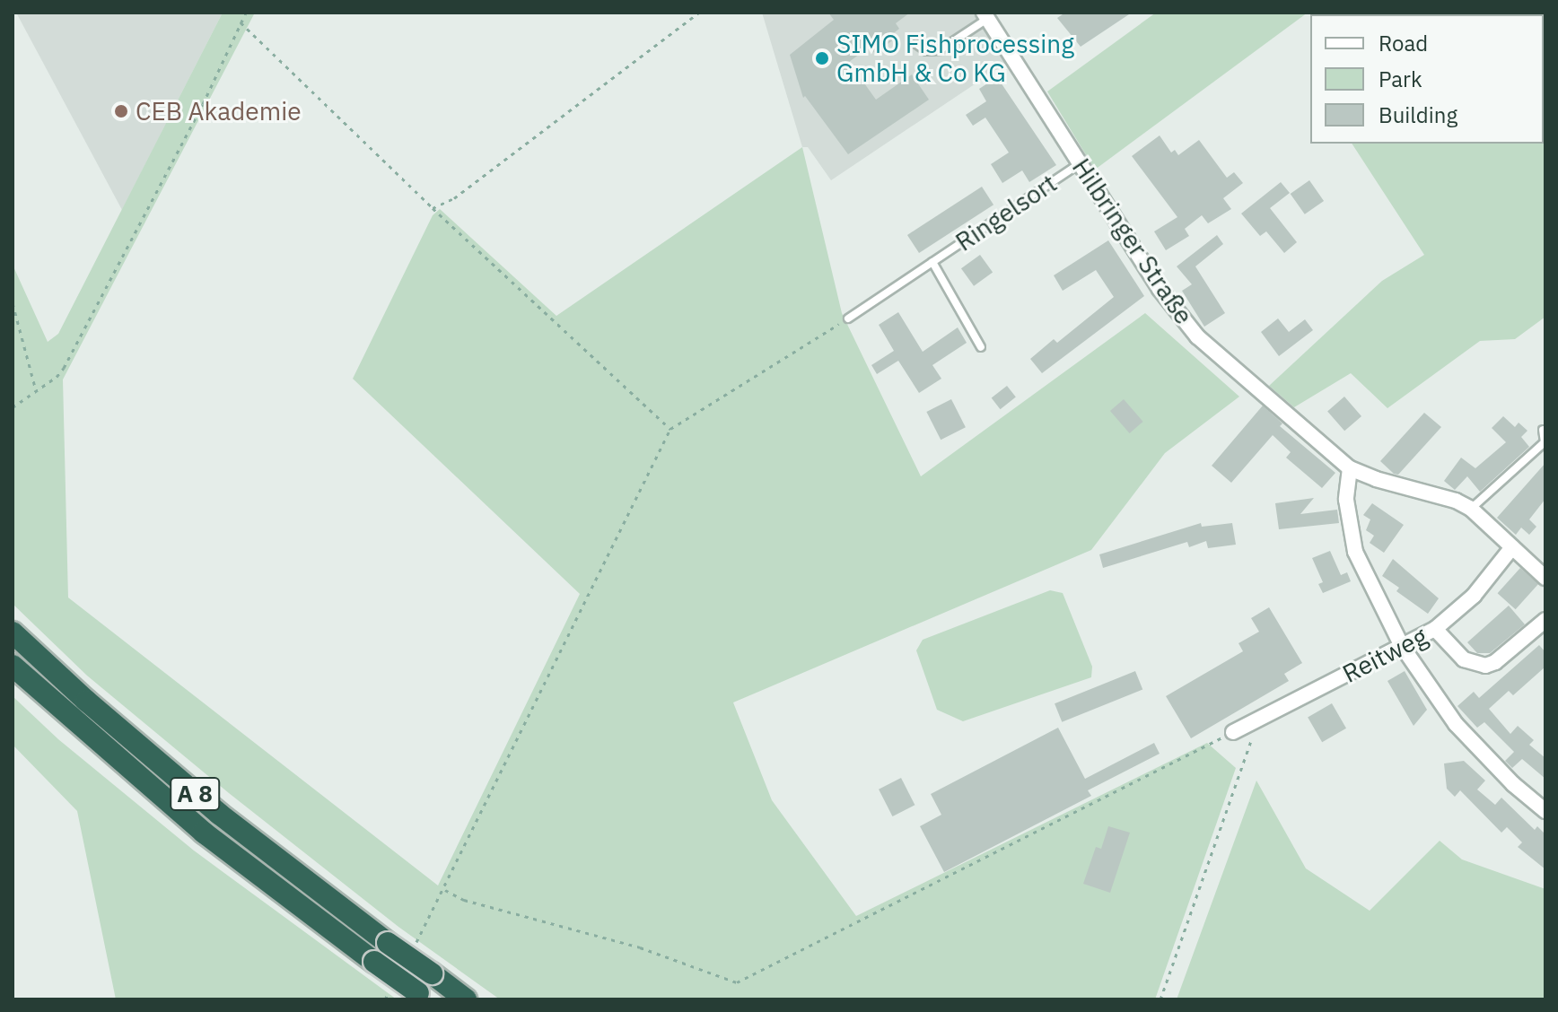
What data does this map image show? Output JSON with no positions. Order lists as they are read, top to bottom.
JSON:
{
  "streets": {
    "highway": ["A 8"],
    "street": ["Hilbringer Straße", "Reitweg"],
    "lane": ["Ringelsort"]
  },
  "crossings": [
    ["Ringelsort", "Hilbringer Straße"],
    ["Hilbringer Straße", "Reitweg"]
  ],
  "places": ["SIMO Fishprocessing GmbH & Co KG", "CEB Akademie"],
  "legend": ["Road", "Park", "Building"]
}
